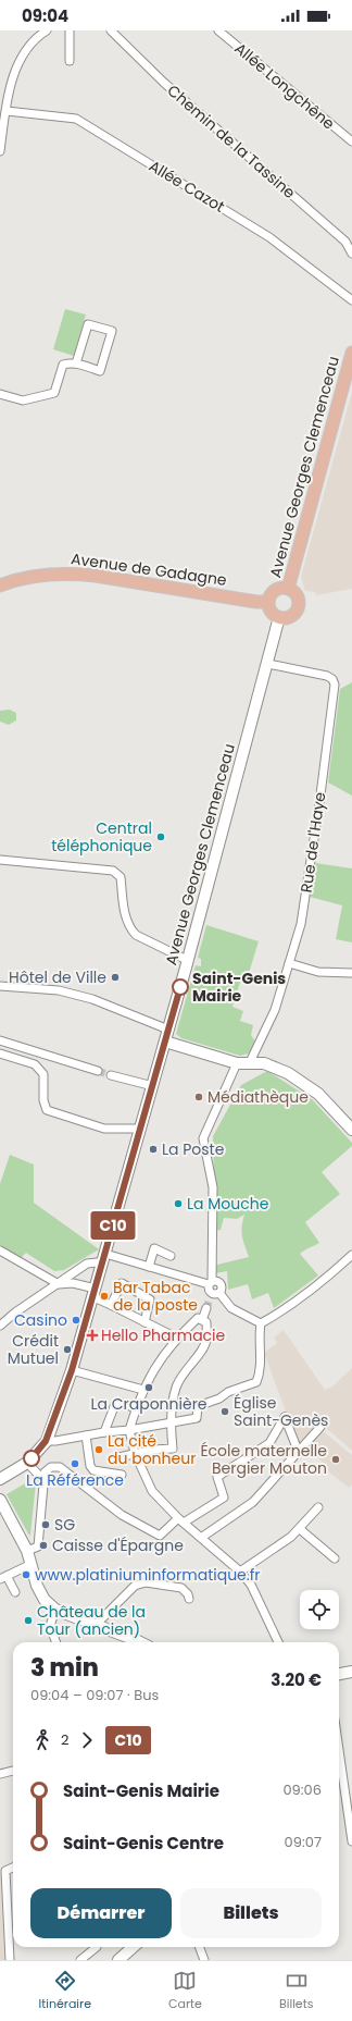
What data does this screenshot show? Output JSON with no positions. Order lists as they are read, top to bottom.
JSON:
{
  "streets": {
    "main road": ["Avenue Georges Clemenceau", "Avenue de Gadagne"],
    "street": [
      "Allée Longchêne",
      "Chemin de la Tassine",
      "Allée Cazot",
      "Rue de l'Haye"
    ]
  },
  "crossings": [
    ["Avenue Georges Clemenceau", "Avenue de Gadagne"],
    ["Avenue Georges Clemenceau", "Rue de l'Haye"]
  ],
  "places": {
    "other": [
      "Central téléphonique",
      "Hôtel de Ville",
      "Saint-Genis Mairie",
      "Médiathèque",
      "La Poste",
      "La Mouche",
      "Bar Tabac de la poste",
      "Casino",
      "Crédit Mutuel",
      "La Craponnière",
      "Église Saint-Genès",
      "La cité du bonheur",
      "École maternelle Bergier Mouton",
      "La Référence",
      "SG",
      "Caisse d'Épargne",
      "www.platiniuminformatique.fr",
      "Château de la Tour (ancien)"
    ],
    "health": ["Hello Pharmacie"]
  },
  "lines": ["bus line C10"],
  "page": {
    "status": "09:04",
    "on_map": "C10",
    "heading": ["3 min", "09:04 – 09:07 · Bus", "3.20 €"],
    "legs": ["2", "C10"],
    "list": [
      {
        "name": "Saint-Genis Mairie",
        "value": "09:06"
      },
      {
        "name": "Saint-Genis Centre",
        "value": "09:07"
      }
    ],
    "buttons": ["Démarrer", "Billets"],
    "tabs": ["Itinéraire", "Carte", "Billets"]
  }
}
